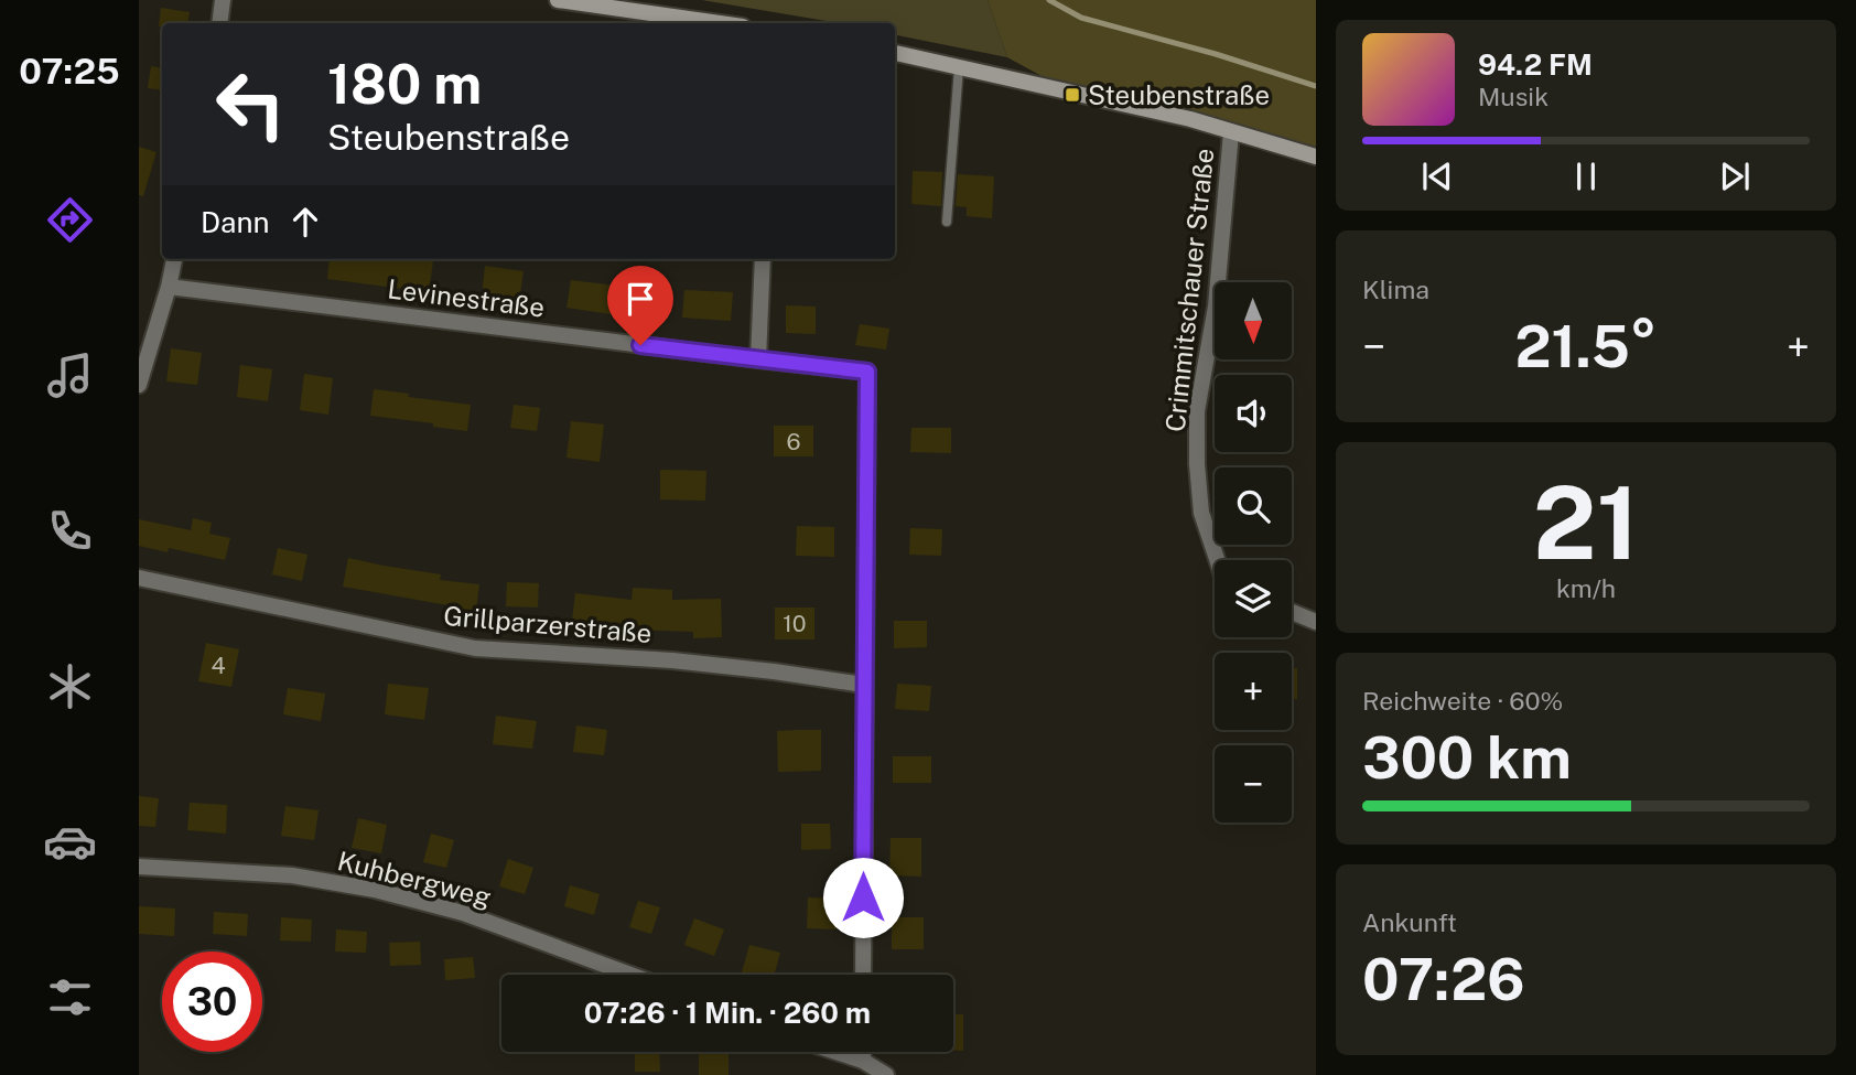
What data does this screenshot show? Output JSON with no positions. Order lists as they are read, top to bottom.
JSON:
{
  "streets": {
    "main road": ["Crimmitschauer Straße"],
    "street": ["Levinestraße", "Grillparzerstraße", "Kuhbergweg"]
  },
  "places": {
    "transit": ["Steubenstraße"]
  },
  "house_numbers": ["6", "10", "4"],
  "north": "bottom",
  "page": {
    "tabs": "07:25",
    "turn": ["180 m", "Steubenstraße"],
    "song": ["94.2 FM", "Musik"],
    "then": "Dann",
    "tile": [
      "Klima",
      ["21", "km/h"],
      ["Reichweite · 60%", "300 km"],
      ["Ankunft", "07:26"]
    ],
    "map_buttons": ["+", "−"],
    "heat": ["−", "21.5°", "+"],
    "limit": "30",
    "trip": "07:26 · 1 Min. · 260 m"
  }
}
